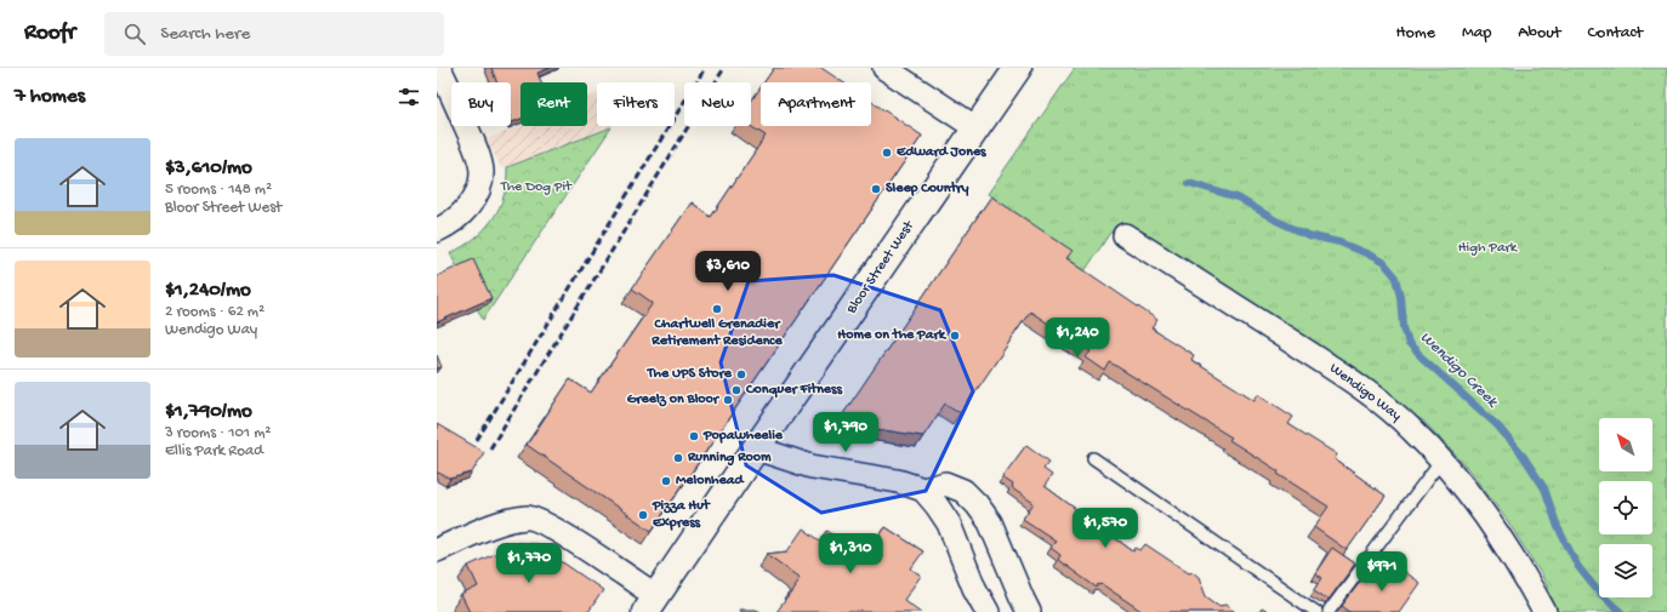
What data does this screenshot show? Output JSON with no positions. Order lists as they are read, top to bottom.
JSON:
{
  "streets": {
    "main road": ["Bloor Street West"],
    "street": ["Wendigo Way"]
  },
  "water": ["Wendigo Creek"],
  "parks": ["The Dog Pit", "High Park"],
  "places": [
    "Edward Jones",
    "Sleep Country",
    "Chartwell Grenadier Retirement Residence",
    "Home on the Park",
    "The UPS Store",
    "Conquer Fitness",
    "Greelz on Bloor",
    "Popawheelie",
    "Running Room",
    "Melonhead",
    "Pizza Hut Express"
  ],
  "north": "top left",
  "page": {
    "header": "Roofr",
    "search": "Search here",
    "nav": [
      "Home",
      "Map",
      "About",
      "Contact"
    ],
    "heading": "7 homes",
    "chip": [
      "Buy",
      "Rent",
      "Filters",
      "New",
      "Apartment"
    ],
    "list": [
      {
        "name": "$3,610/mo",
        "note": "5 rooms · 148 m² · Bloor Street West"
      },
      {
        "name": "$1,240/mo",
        "note": "2 rooms · 62 m² · Wendigo Way"
      },
      {
        "name": "$1,790/mo",
        "note": "3 rooms · 101 m² · Ellis Park Road"
      }
    ],
    "price": [
      "$3,610",
      "$1,240",
      "$1,790",
      "$1,570",
      "$1,310",
      "$1,770",
      "$971"
    ]
  }
}
